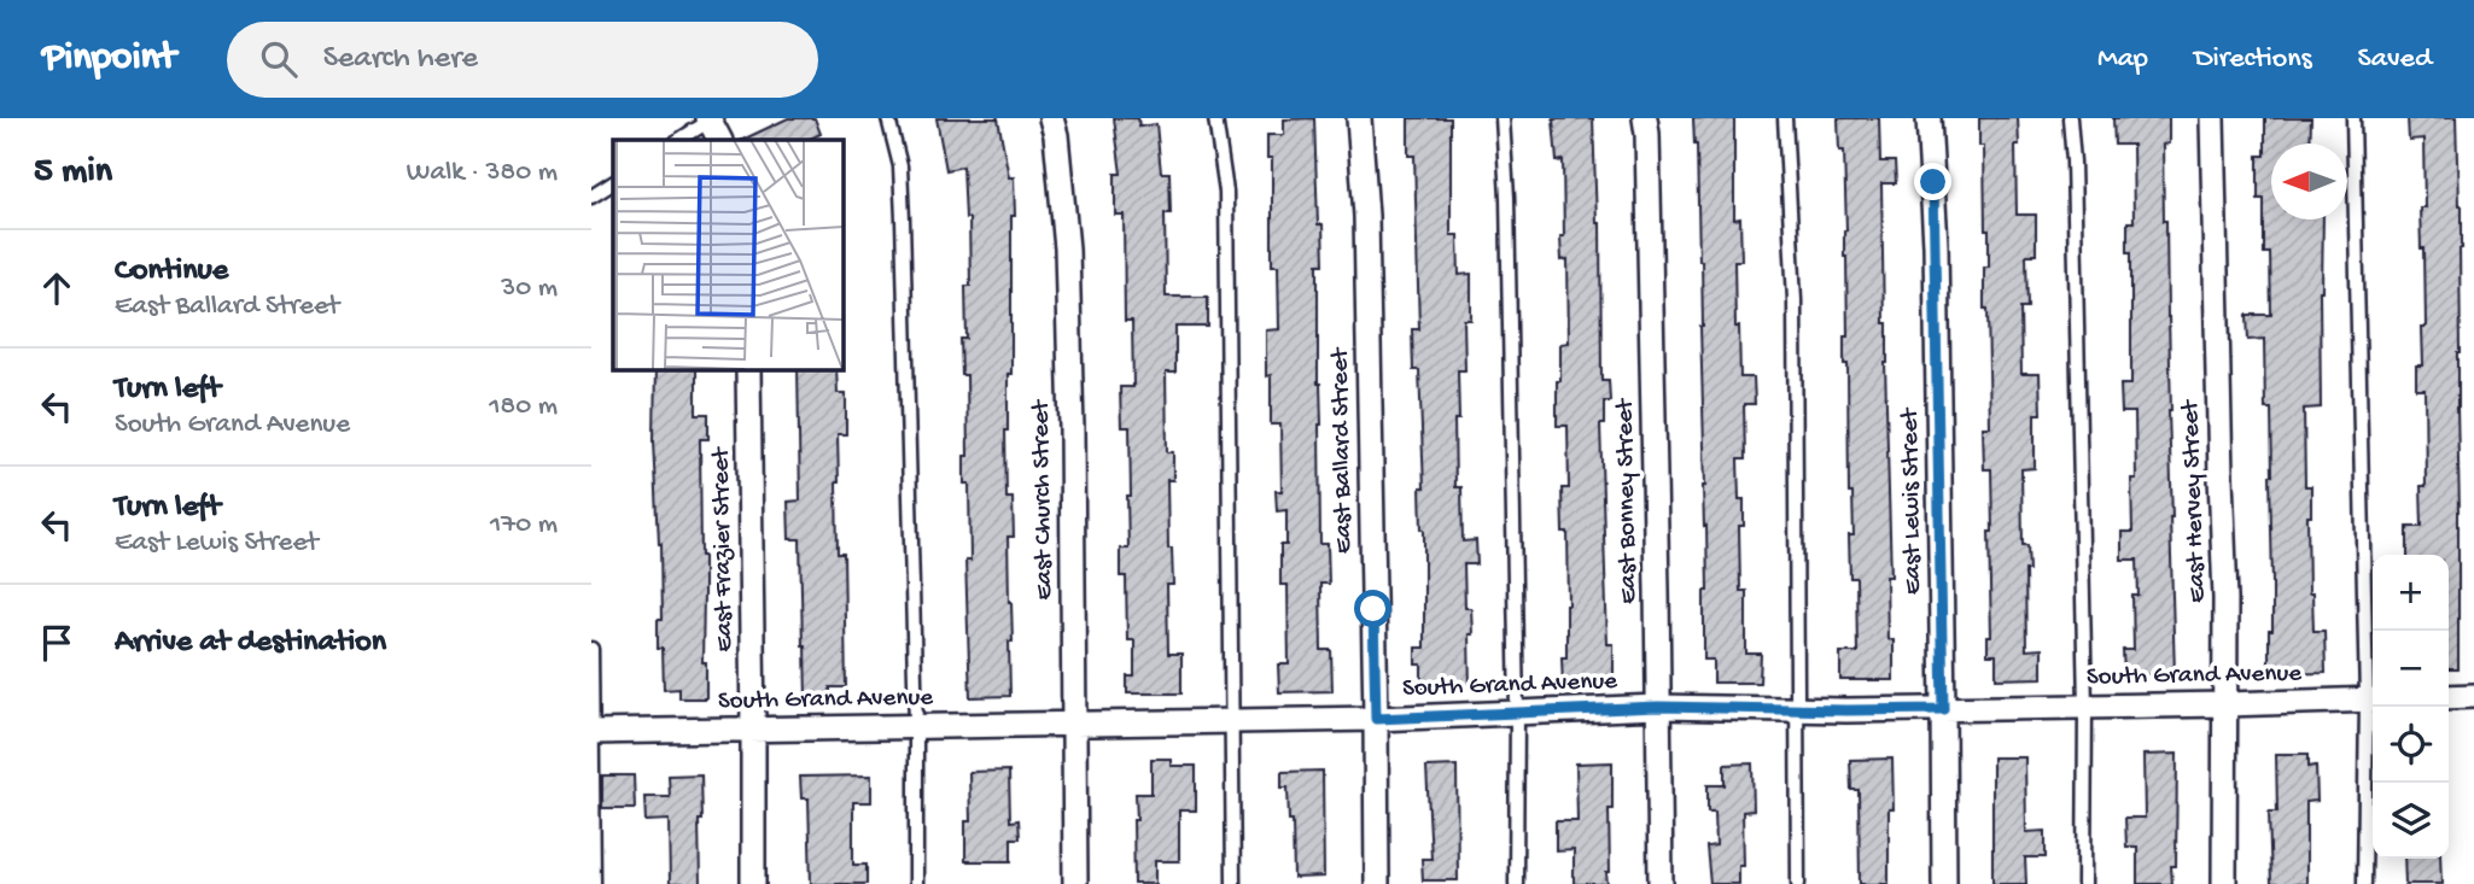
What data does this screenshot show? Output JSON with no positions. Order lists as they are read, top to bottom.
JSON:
{
  "streets": {
    "street": [
      "East Ballard Street",
      "East Church Street",
      "East Bonney Street",
      "East Lewis Street",
      "East Hervey Street",
      "East Frazier Street",
      "South Grand Avenue"
    ]
  },
  "crossings": [
    ["East Ballard Street", "South Grand Avenue"],
    ["East Church Street", "South Grand Avenue"],
    ["East Bonney Street", "South Grand Avenue"],
    ["East Lewis Street", "South Grand Avenue"],
    ["East Hervey Street", "South Grand Avenue"],
    ["East Frazier Street", "South Grand Avenue"]
  ],
  "north": "left",
  "page": {
    "header": "Pinpoint",
    "search": "Search here",
    "nav": ["Map", "Directions", "Saved"],
    "heading": ["5 min", "Walk · 380 m"],
    "list": [
      ["Continue", "East Ballard Street", "30 m"],
      ["Turn left", "South Grand Avenue", "180 m"],
      ["Turn left", "East Lewis Street", "170 m"],
      "Arrive at destination"
    ],
    "map_buttons": ["+", "−"]
  }
}
